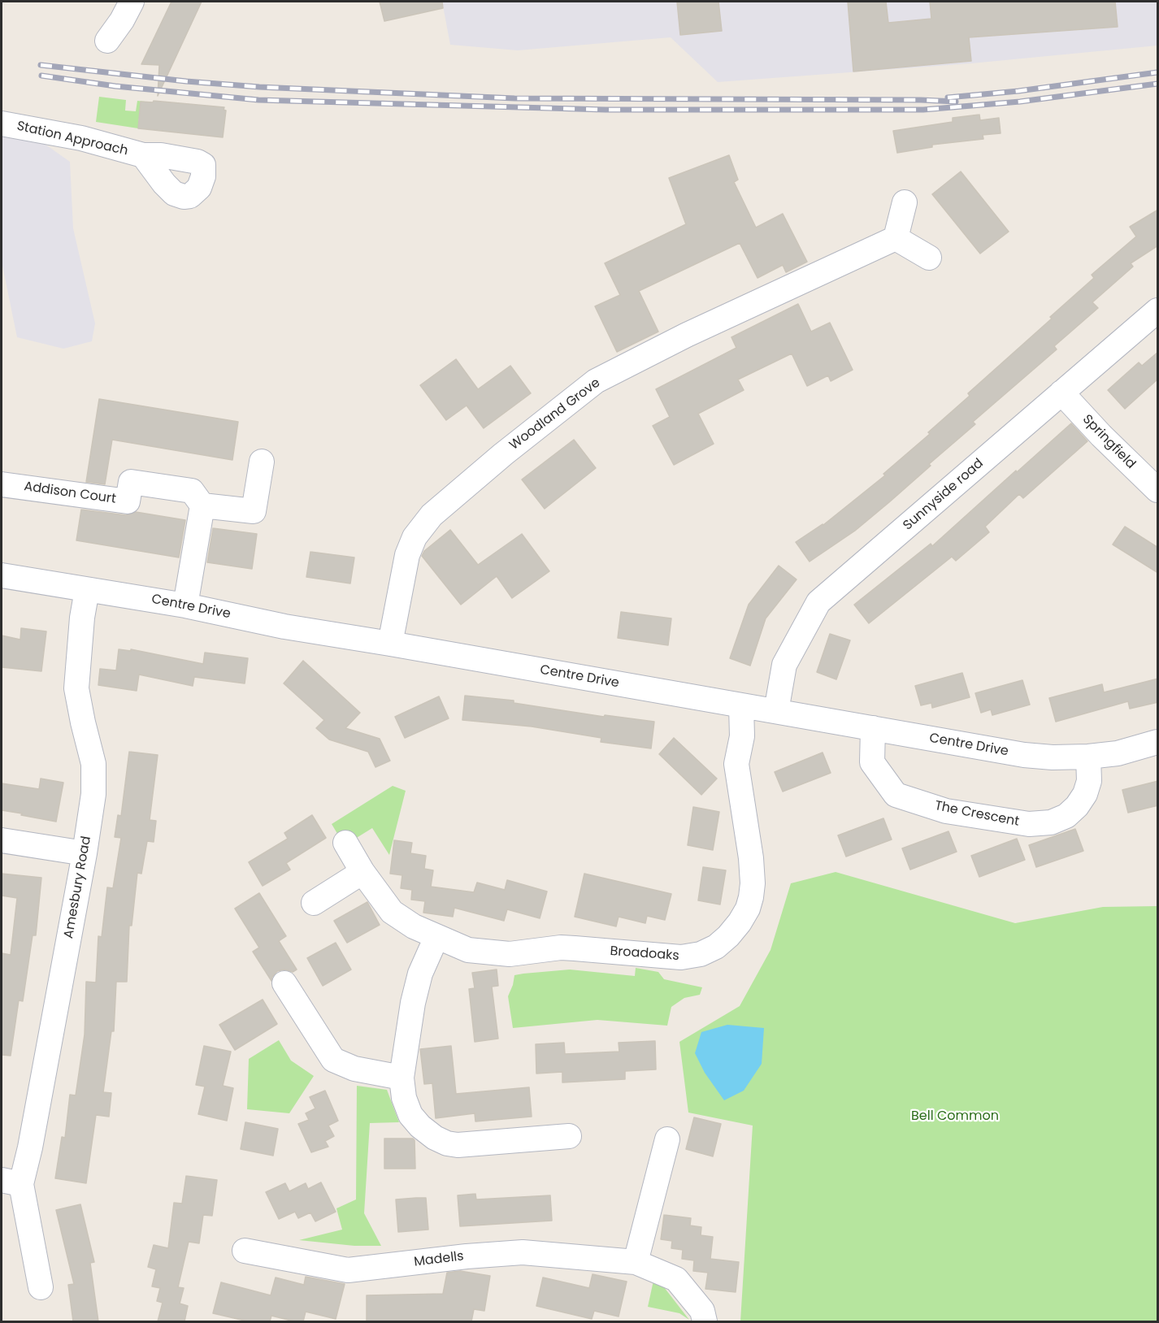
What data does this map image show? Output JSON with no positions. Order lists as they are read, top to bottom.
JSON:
{
  "streets": {
    "street": [
      "Station Approach",
      "Woodland Grove",
      "Springfield",
      "Addison Court",
      "Sunnyside road",
      "Centre Drive",
      "The Crescent",
      "Amesbury Road",
      "Broadoaks",
      "Madells"
    ]
  },
  "crossings": [
    ["Woodland Grove", "Centre Drive"],
    ["Springfield", "Sunnyside road"],
    ["Sunnyside road", "Centre Drive"],
    ["Centre Drive", "The Crescent"],
    ["Centre Drive", "Amesbury Road"],
    ["Centre Drive", "Broadoaks"]
  ],
  "parks": ["Bell Common"]
}
